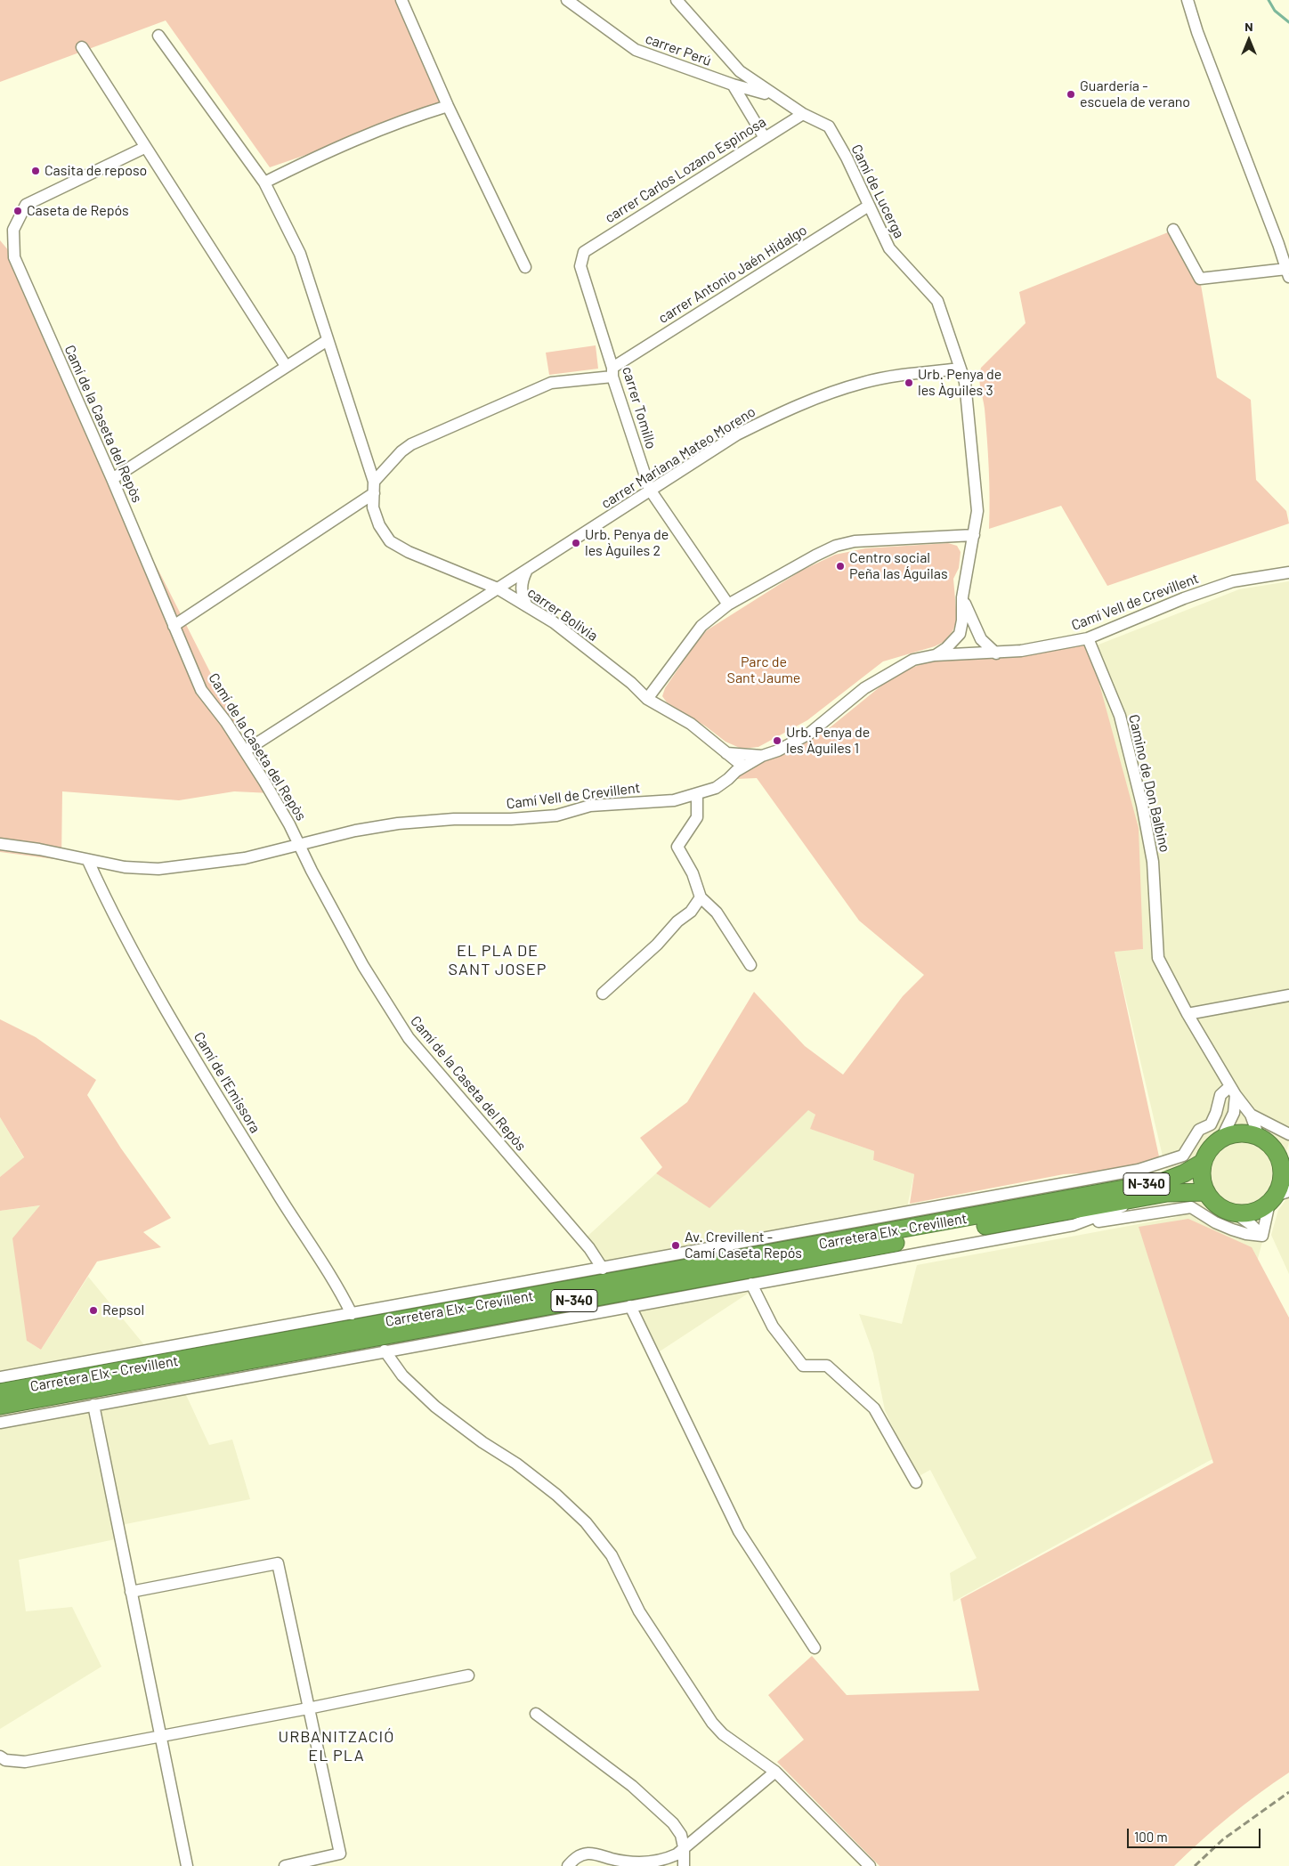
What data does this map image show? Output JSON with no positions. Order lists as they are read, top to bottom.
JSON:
{
  "streets": {
    "highway": ["N-340", "Carretera Elx - Crevillent"],
    "street": [
      "carrer Perú",
      "carrer Carlos Lozano Espinosa",
      "Camí de Lucerga",
      "carrer Antonio Jaén Hidalgo",
      "carrer Tomillo",
      "Camí de la Caseta del Repòs",
      "carrer Mariana Mateo Moreno",
      "Camí Vell de Crevillent",
      "carrer Bolivia",
      "Camino de Don Balbino",
      "Camí de l'Emissora"
    ]
  },
  "crossings": [
    ["carrer Perú", "Camí de Lucerga"],
    ["carrer Carlos Lozano Espinosa", "Camí de Lucerga"],
    ["carrer Carlos Lozano Espinosa", "carrer Tomillo"],
    ["Camí de Lucerga", "carrer Antonio Jaén Hidalgo"],
    ["Camí de Lucerga", "carrer Mariana Mateo Moreno"],
    ["carrer Antonio Jaén Hidalgo", "carrer Tomillo"],
    ["carrer Tomillo", "carrer Mariana Mateo Moreno"],
    ["Camí de la Caseta del Repòs", "carrer Mariana Mateo Moreno"],
    ["Camí de la Caseta del Repòs", "Camí Vell de Crevillent"],
    ["carrer Mariana Mateo Moreno", "carrer Bolivia"],
    ["Camí Vell de Crevillent", "carrer Bolivia"],
    ["Camí Vell de Crevillent", "Camino de Don Balbino"],
    ["Camí Vell de Crevillent", "Camí de l'Emissora"],
    ["N-340", "Carretera Elx - Crevillent"]
  ],
  "districts": ["EL PLA DE SANT JOSEP", "URBANITZACIÓ EL PLA"],
  "parks": ["Parc de Sant Jaume"],
  "places": [
    "Guardería - escuela de verano",
    "Casita de reposo",
    "Caseta de Repós",
    "Urb. Penya de les Àguiles 3",
    "Urb. Penya de les Àguiles 2",
    "Centro social Peña las Águilas",
    "Urb. Penya de les Àguiles 1",
    "Av. Crevillent - Camí Caseta Repós",
    "Repsol"
  ],
  "scale_bar": "100 m",
  "north": "top"
}
